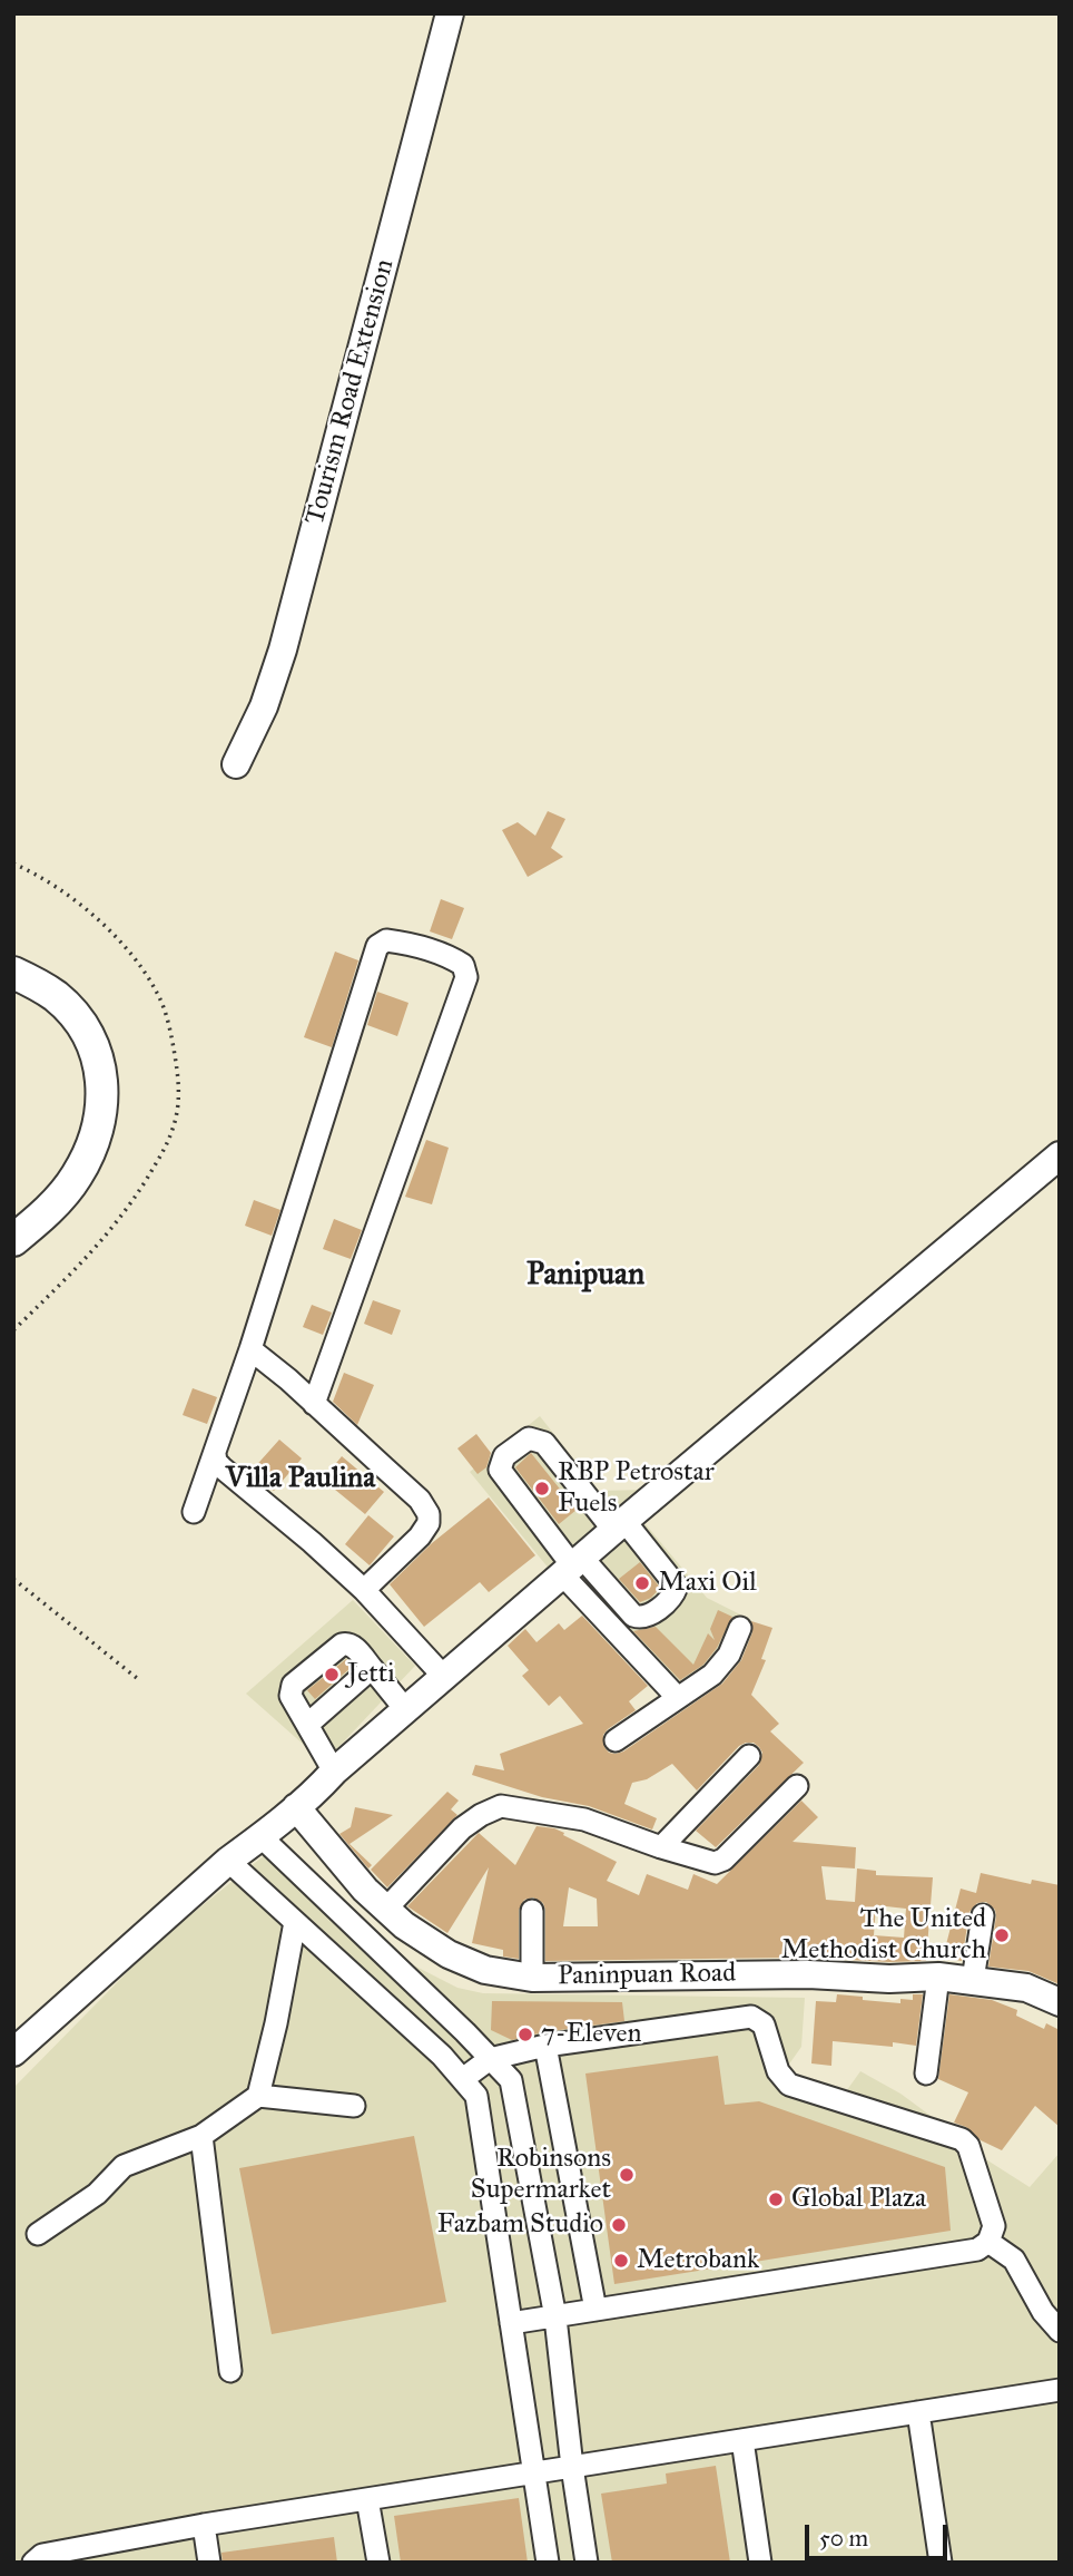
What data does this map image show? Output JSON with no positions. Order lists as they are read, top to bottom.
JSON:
{
  "streets": {
    "main road": ["Tourism Road Extension", "Paninpuan Road"]
  },
  "districts": ["Panipuan", "Villa Paulina"],
  "places": [
    "RBP Petrostar Fuels",
    "Maxi Oil",
    "Jetti",
    "The United Methodist Church",
    "7-Eleven",
    "Robinsons Supermarket",
    "Global Plaza",
    "Fazbam Studio",
    "Metrobank"
  ],
  "scale_bar": "50 m"
}
